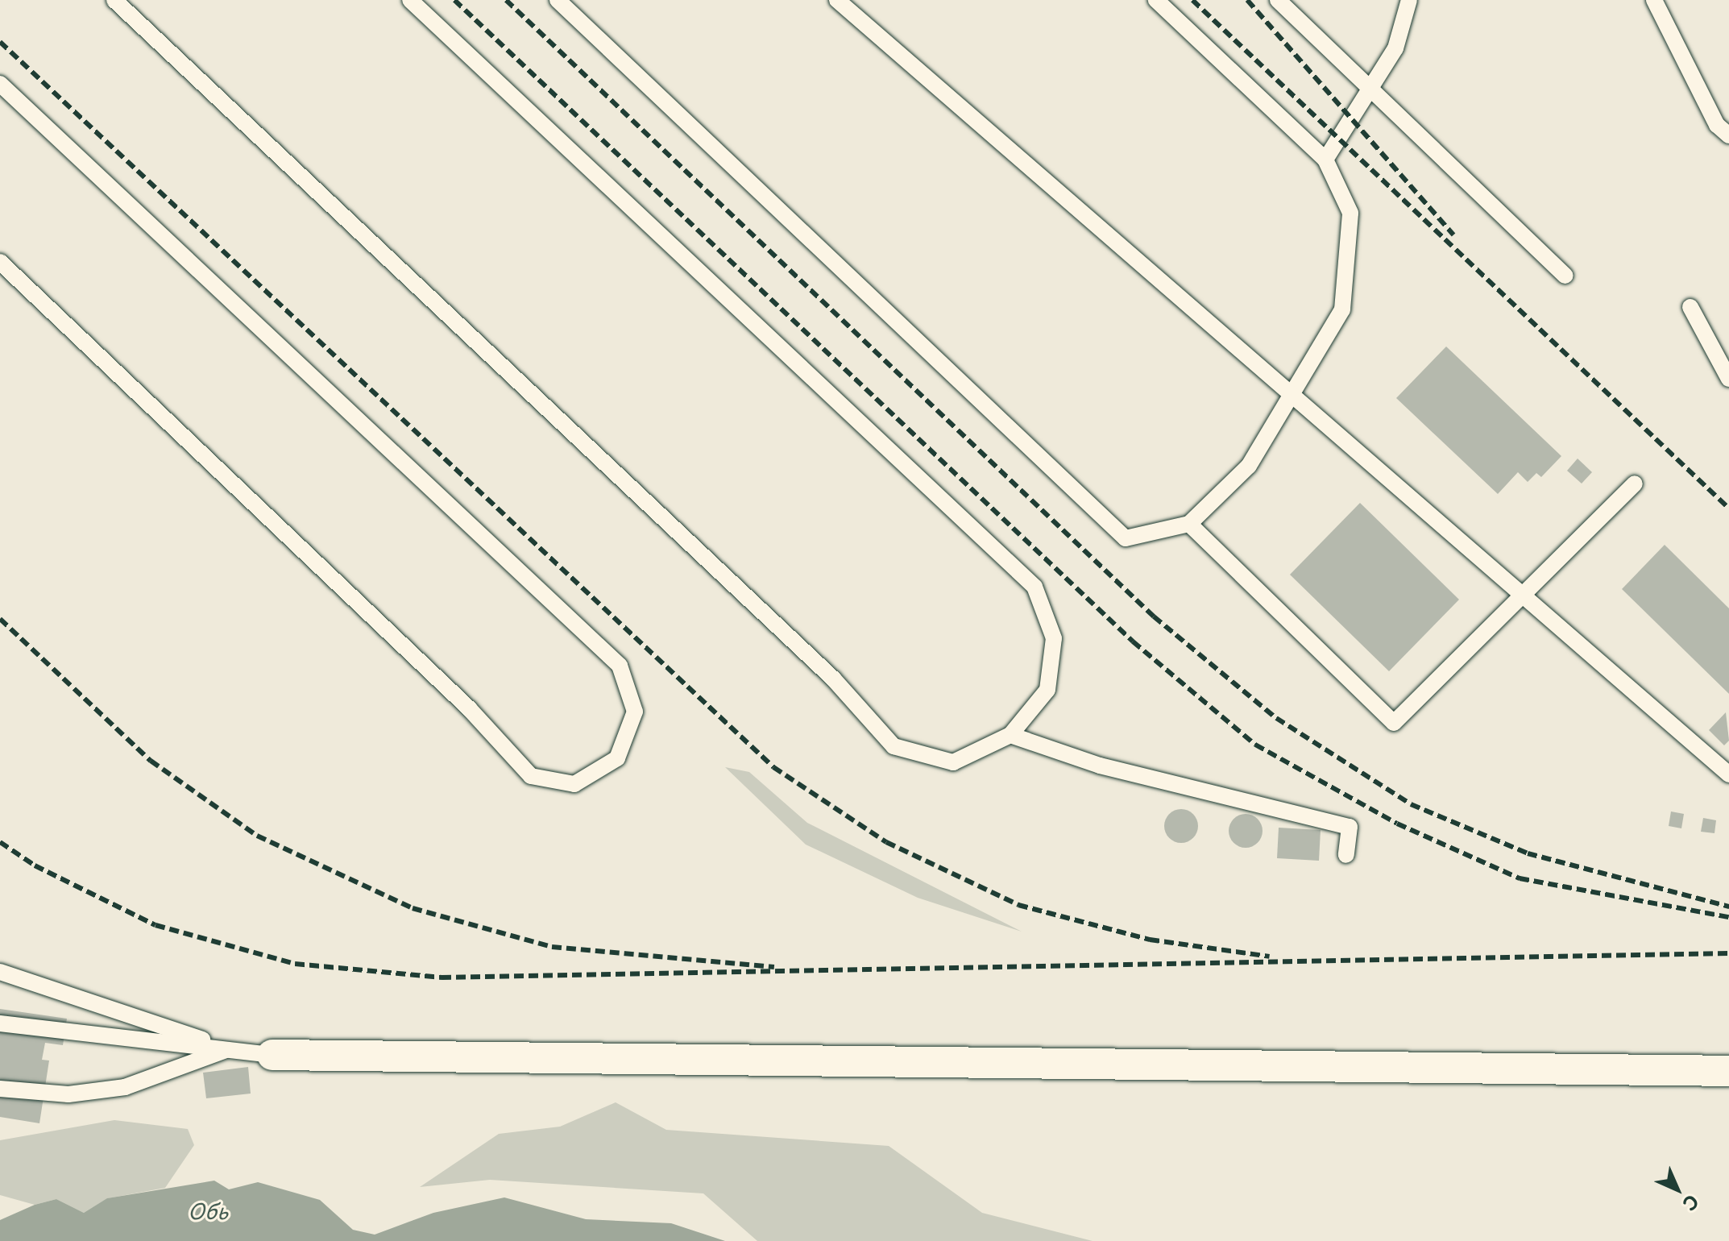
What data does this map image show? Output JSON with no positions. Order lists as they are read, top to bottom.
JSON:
{
  "water": ["Обь"],
  "north": "bottom right"
}
